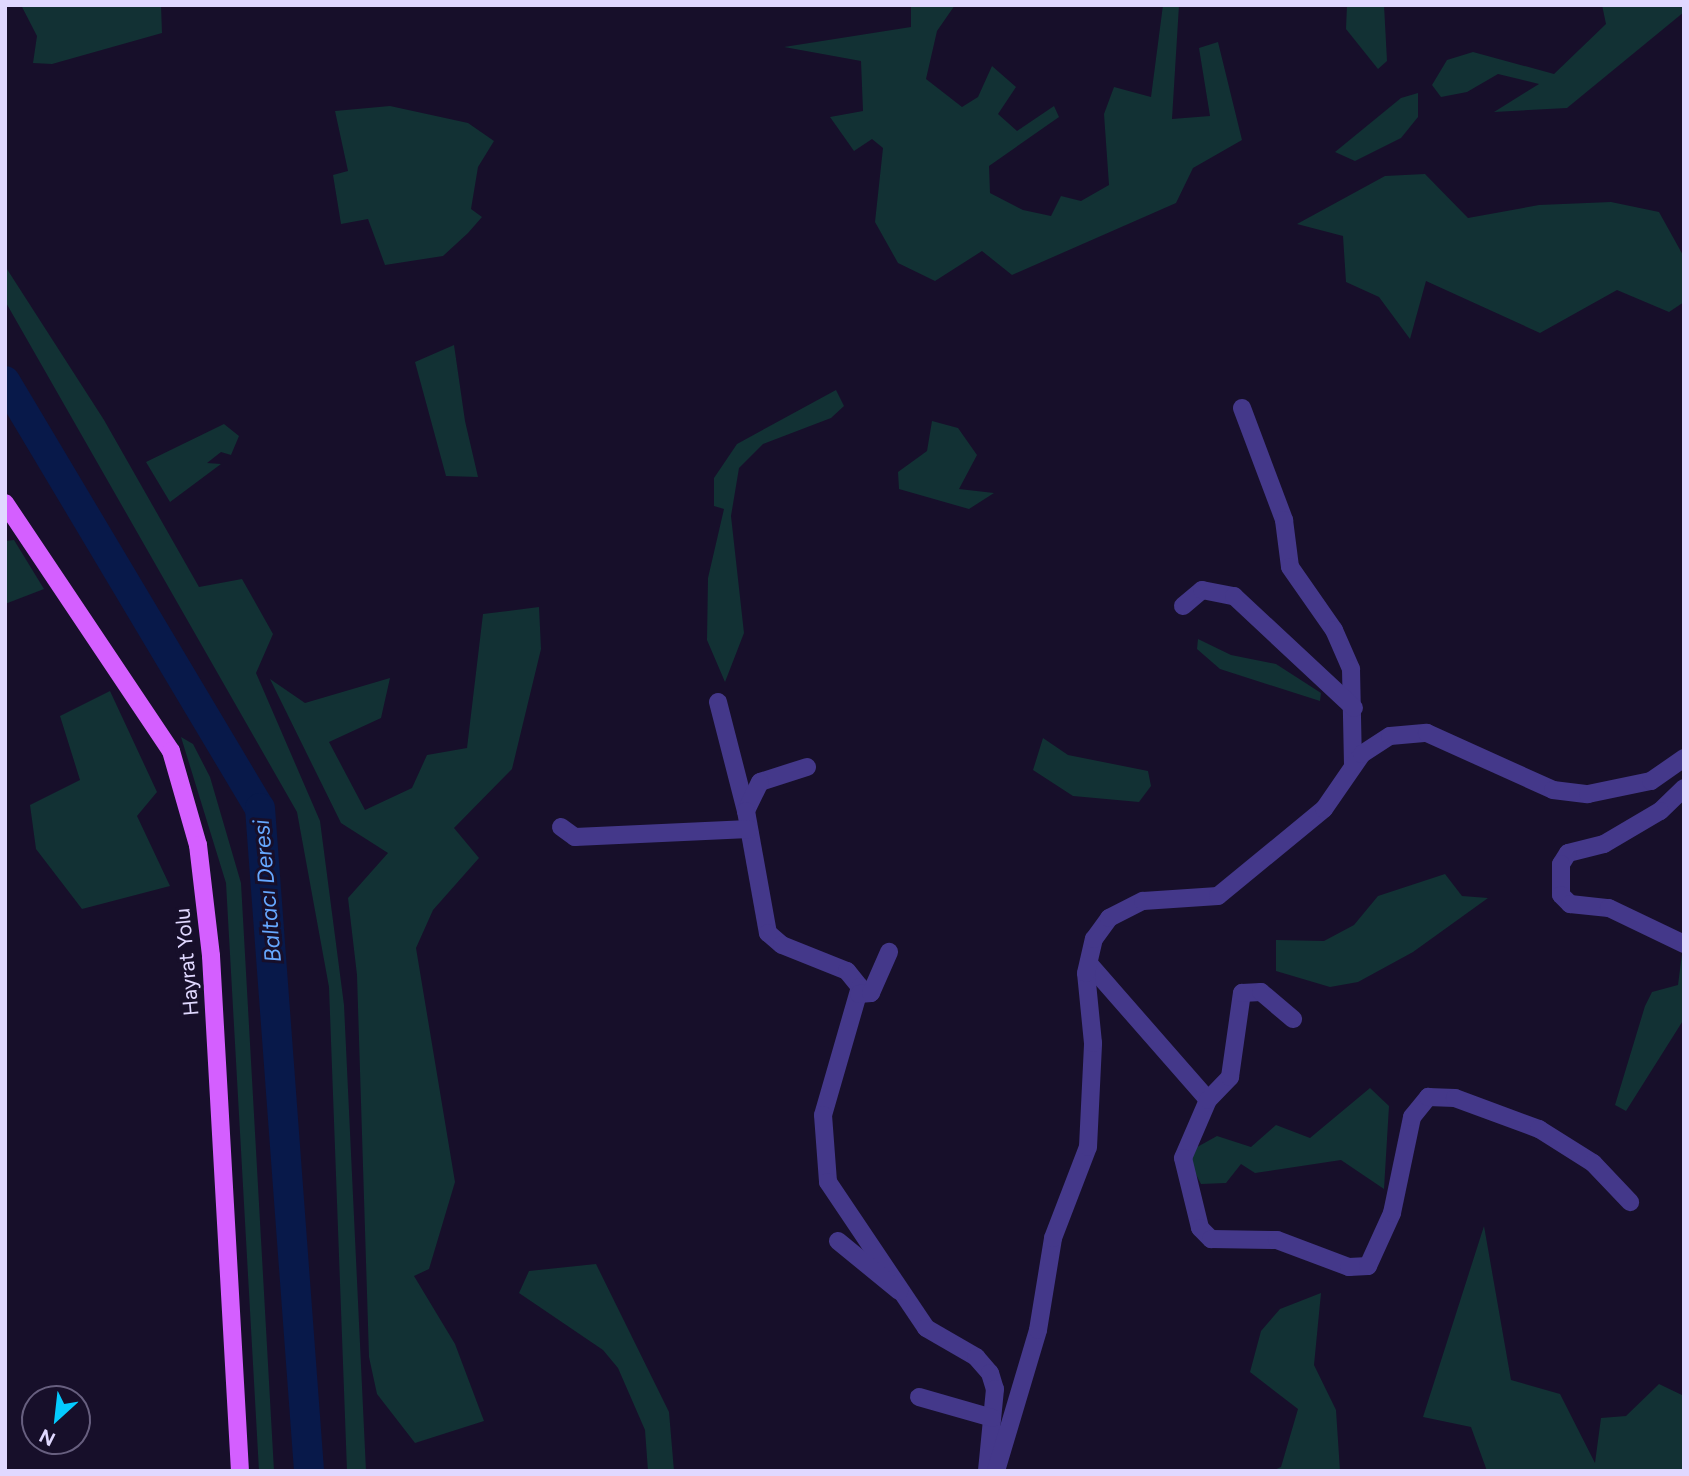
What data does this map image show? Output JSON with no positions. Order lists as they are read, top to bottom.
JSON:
{
  "streets": {
    "main road": ["Hayrat Yolu"]
  },
  "water": ["Baltacı Deresi"],
  "north": "bottom left"
}
